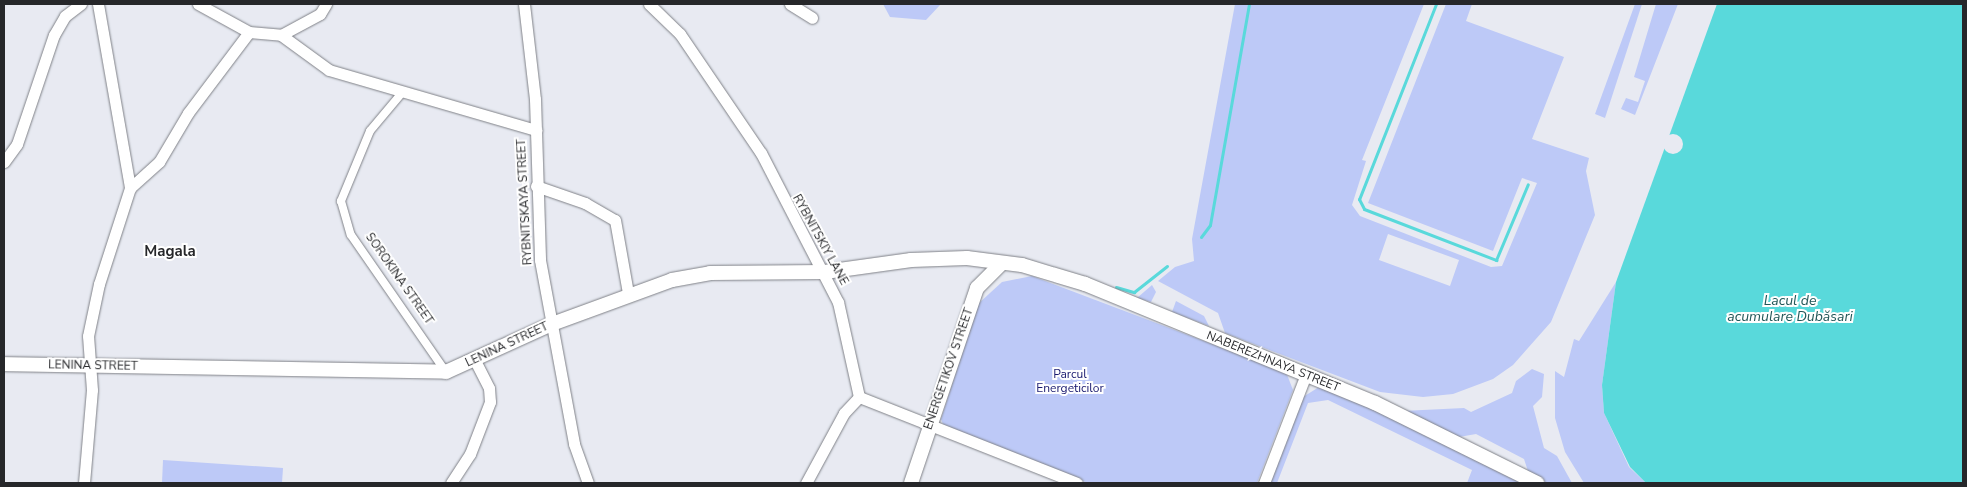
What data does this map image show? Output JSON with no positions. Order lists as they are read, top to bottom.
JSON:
{
  "streets": {
    "street": [
      "RYBNITSKAYA STREET",
      "RYBNITSKIY LANE",
      "SOROKINA STREET",
      "LENINA STREET",
      "NABEREZHNAYA STREET",
      "ENERGETIKOV STREET"
    ]
  },
  "crossings": [
    ["RYBNITSKAYA STREET", "LENINA STREET"],
    ["RYBNITSKIY LANE", "LENINA STREET"],
    ["SOROKINA STREET", "LENINA STREET"],
    ["LENINA STREET", "NABEREZHNAYA STREET"],
    ["LENINA STREET", "ENERGETIKOV STREET"],
    ["NABEREZHNAYA STREET", "ENERGETIKOV STREET"]
  ],
  "districts": ["Magala"],
  "water": ["Lacul de acumulare Dubăsari"],
  "parks": ["Parcul Energeticilor"]
}
